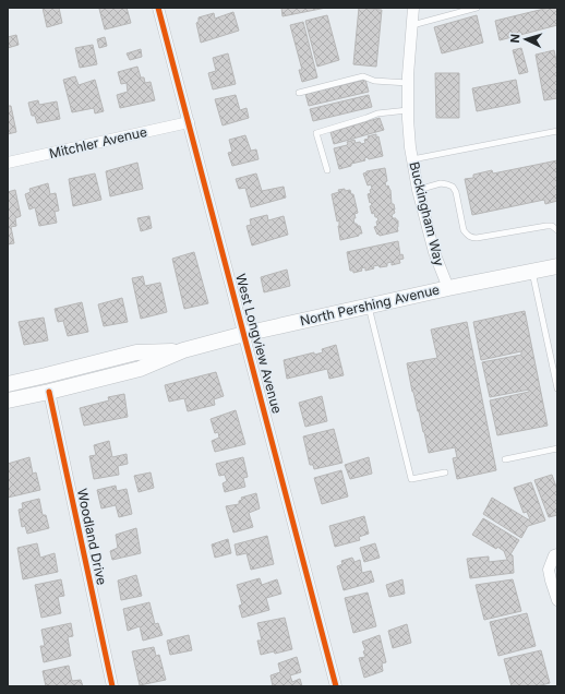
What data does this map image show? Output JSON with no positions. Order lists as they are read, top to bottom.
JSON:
{
  "streets": {
    "main road": ["North Pershing Avenue"],
    "street": [
      "Mitchler Avenue",
      "Buckingham Way",
      "West Longview Avenue",
      "Woodland Drive"
    ]
  },
  "crossings": [
    ["Mitchler Avenue", "West Longview Avenue"],
    ["Buckingham Way", "North Pershing Avenue"],
    ["North Pershing Avenue", "West Longview Avenue"],
    ["North Pershing Avenue", "Woodland Drive"]
  ],
  "north": "left"
}
